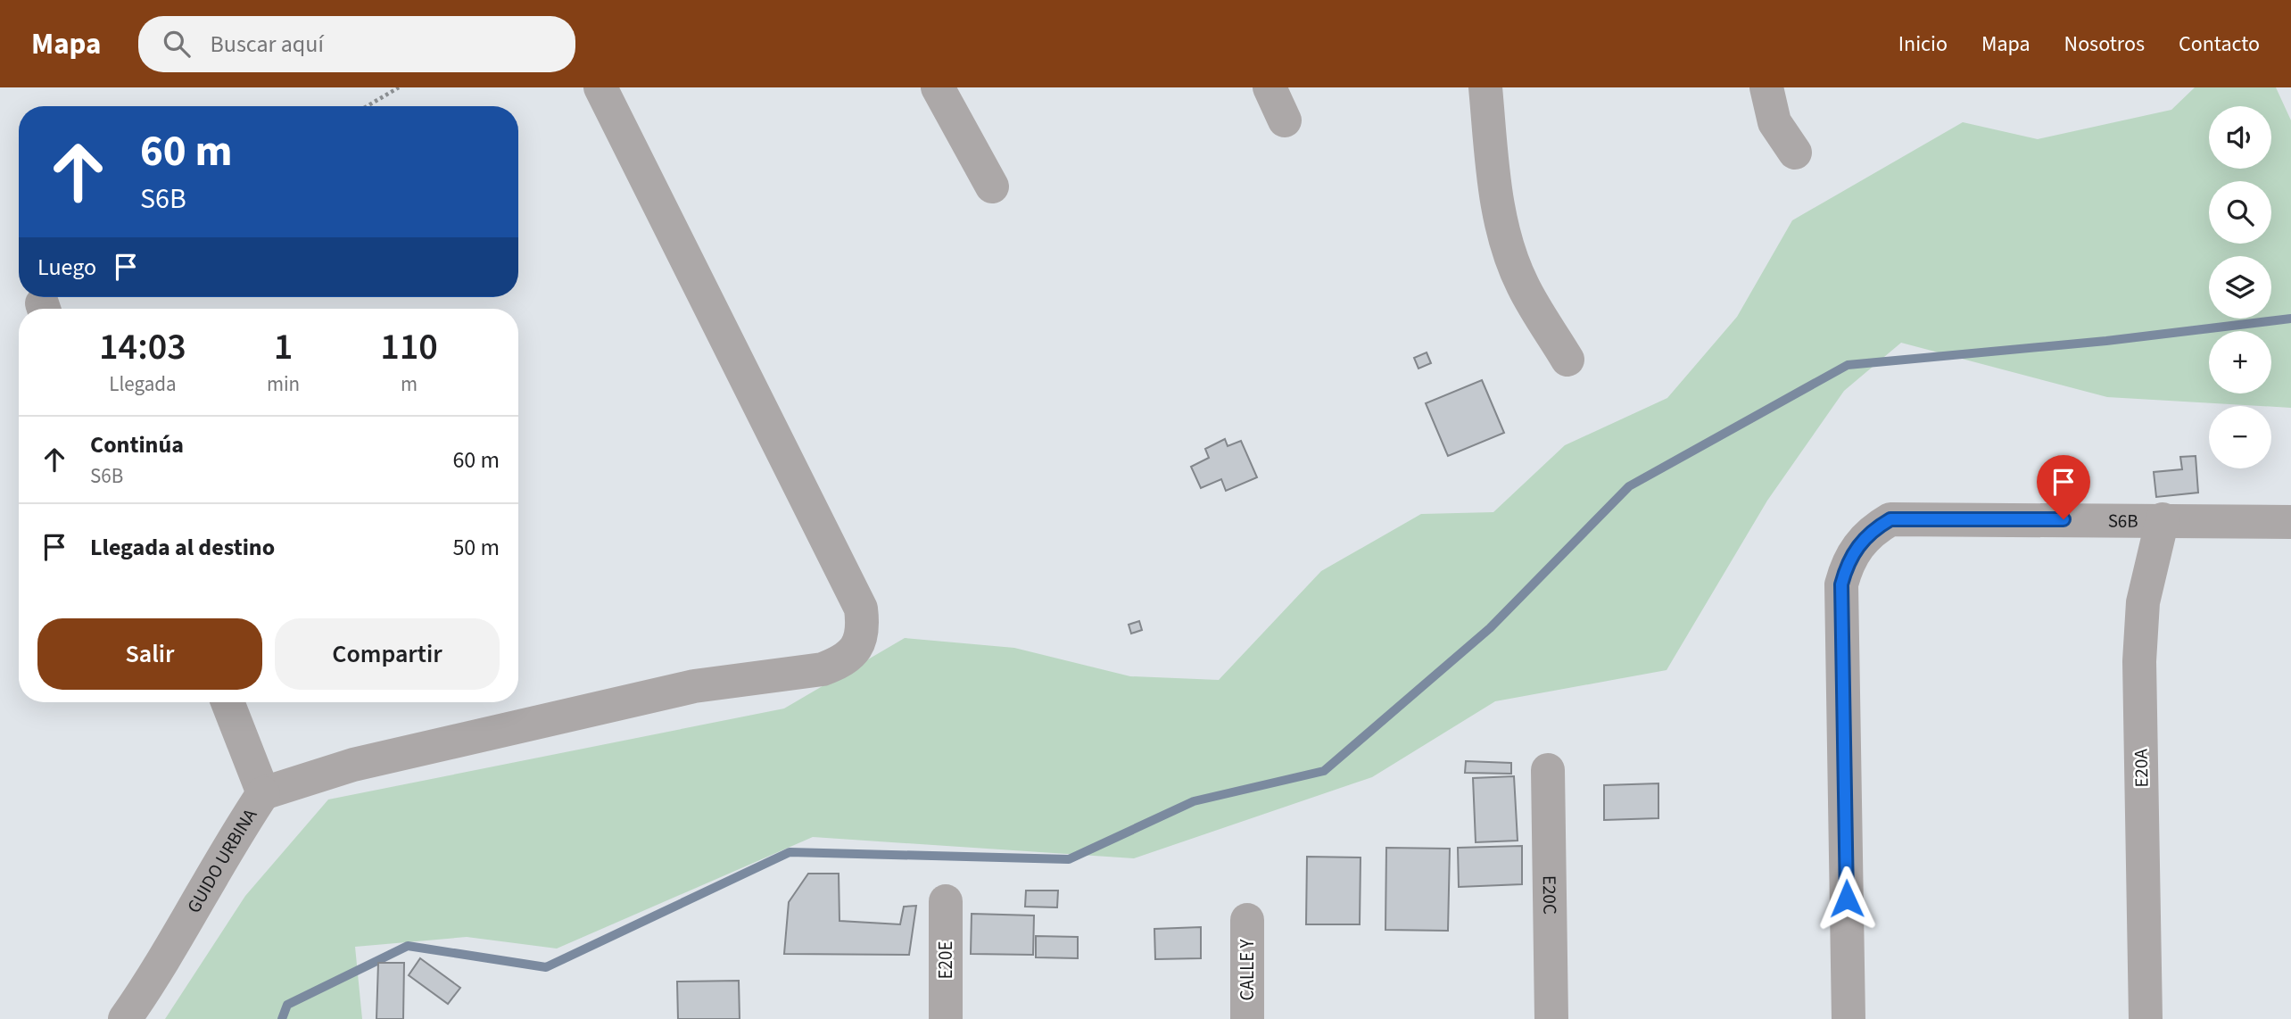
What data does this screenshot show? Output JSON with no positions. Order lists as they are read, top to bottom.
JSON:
{
  "streets": {
    "street": [
      "S6B",
      "E20A",
      "GUIDO URBINA",
      "E20C",
      "E20E",
      "CALLE Y"
    ]
  },
  "crossings": [
    ["S6B", "E20A"]
  ],
  "page": {
    "header": "Mapa",
    "search": "Buscar aquí",
    "nav": [
      "Inicio",
      "Mapa",
      "Nosotros",
      "Contacto"
    ],
    "map_buttons": ["+", "−"],
    "turn": ["60 m", "S6B"],
    "then": "Luego",
    "eta": [
      "14:03",
      "Llegada",
      "1",
      "min",
      "110",
      "m"
    ],
    "list": [
      {
        "name": "Continúa",
        "note": "S6B",
        "value": "60 m"
      },
      {
        "name": "Llegada al destino",
        "value": "50 m"
      }
    ],
    "buttons": ["Salir", "Compartir"]
  }
}
